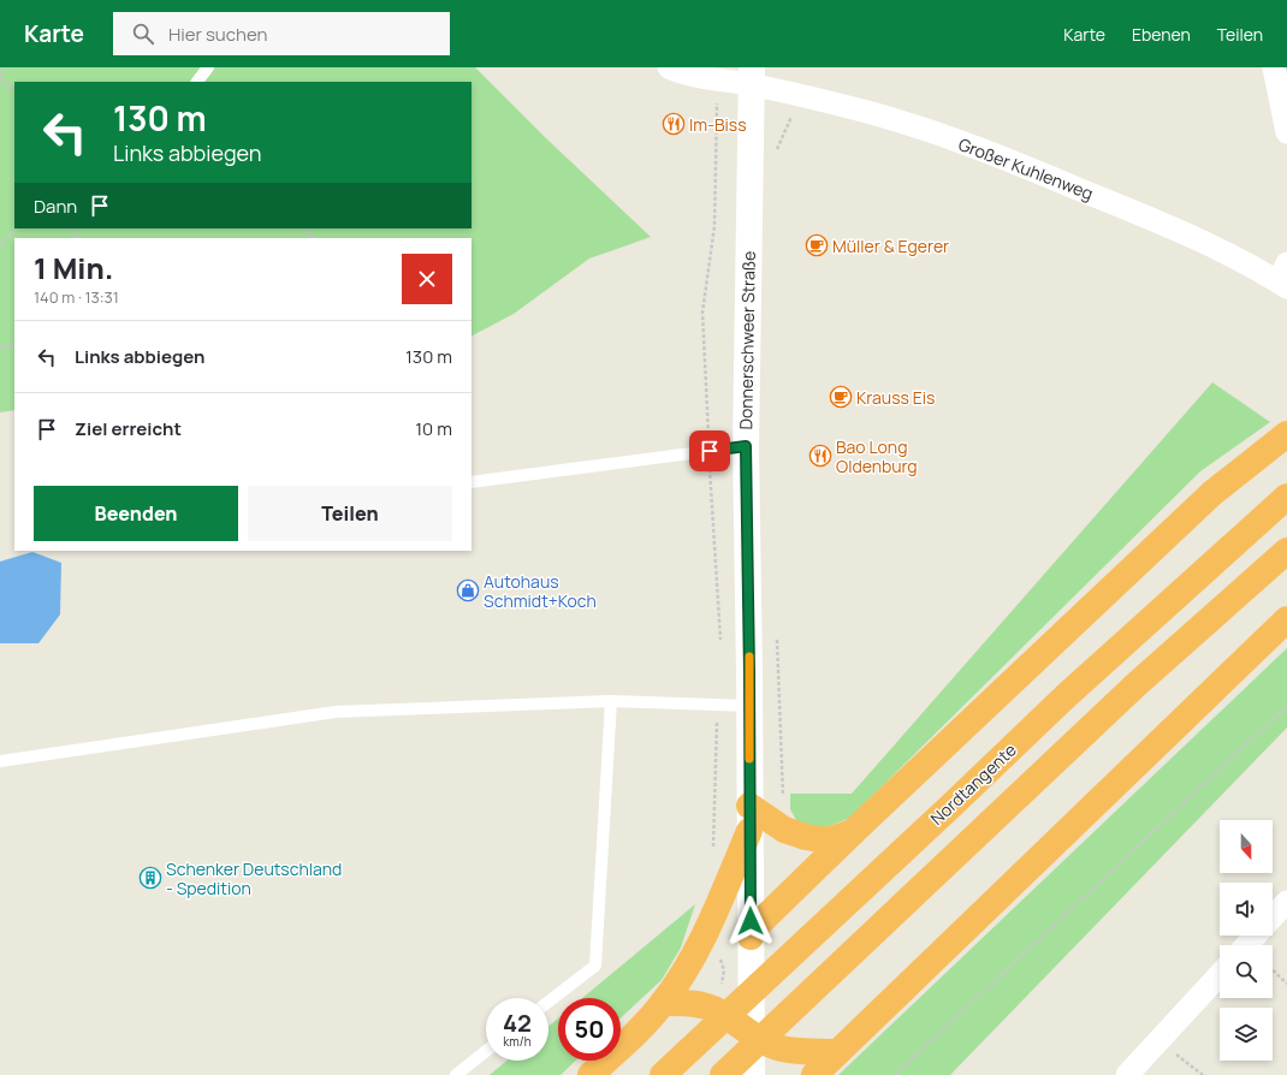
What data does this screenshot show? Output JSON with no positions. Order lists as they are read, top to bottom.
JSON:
{
  "streets": {
    "highway": ["Nordtangente"],
    "main road": ["Donnerschweer Straße"],
    "street": ["Großer Kuhlenweg"]
  },
  "crossings": [
    ["Großer Kuhlenweg", "Donnerschweer Straße"]
  ],
  "places": {
    "restaurant": ["Im-Biss", "Bao Long Oldenburg"],
    "cafe": ["Müller & Egerer", "Krauss Eis"],
    "shop": ["Autohaus Schmidt+Koch"],
    "building": ["Schenker Deutschland - Spedition"]
  },
  "north": "bottom",
  "page": {
    "header": "Karte",
    "search": "Hier suchen",
    "nav": ["Karte", "Ebenen", "Teilen"],
    "turn": ["130 m", "Links abbiegen"],
    "then": "Dann",
    "heading": ["1 Min.", "140 m · 13:31"],
    "list": [
      {
        "name": "Links abbiegen",
        "value": "130 m"
      },
      {
        "name": "Ziel erreicht",
        "value": "10 m"
      }
    ],
    "buttons": ["Beenden", "Teilen"],
    "speed": "42 km/h",
    "limit": "50"
  }
}
